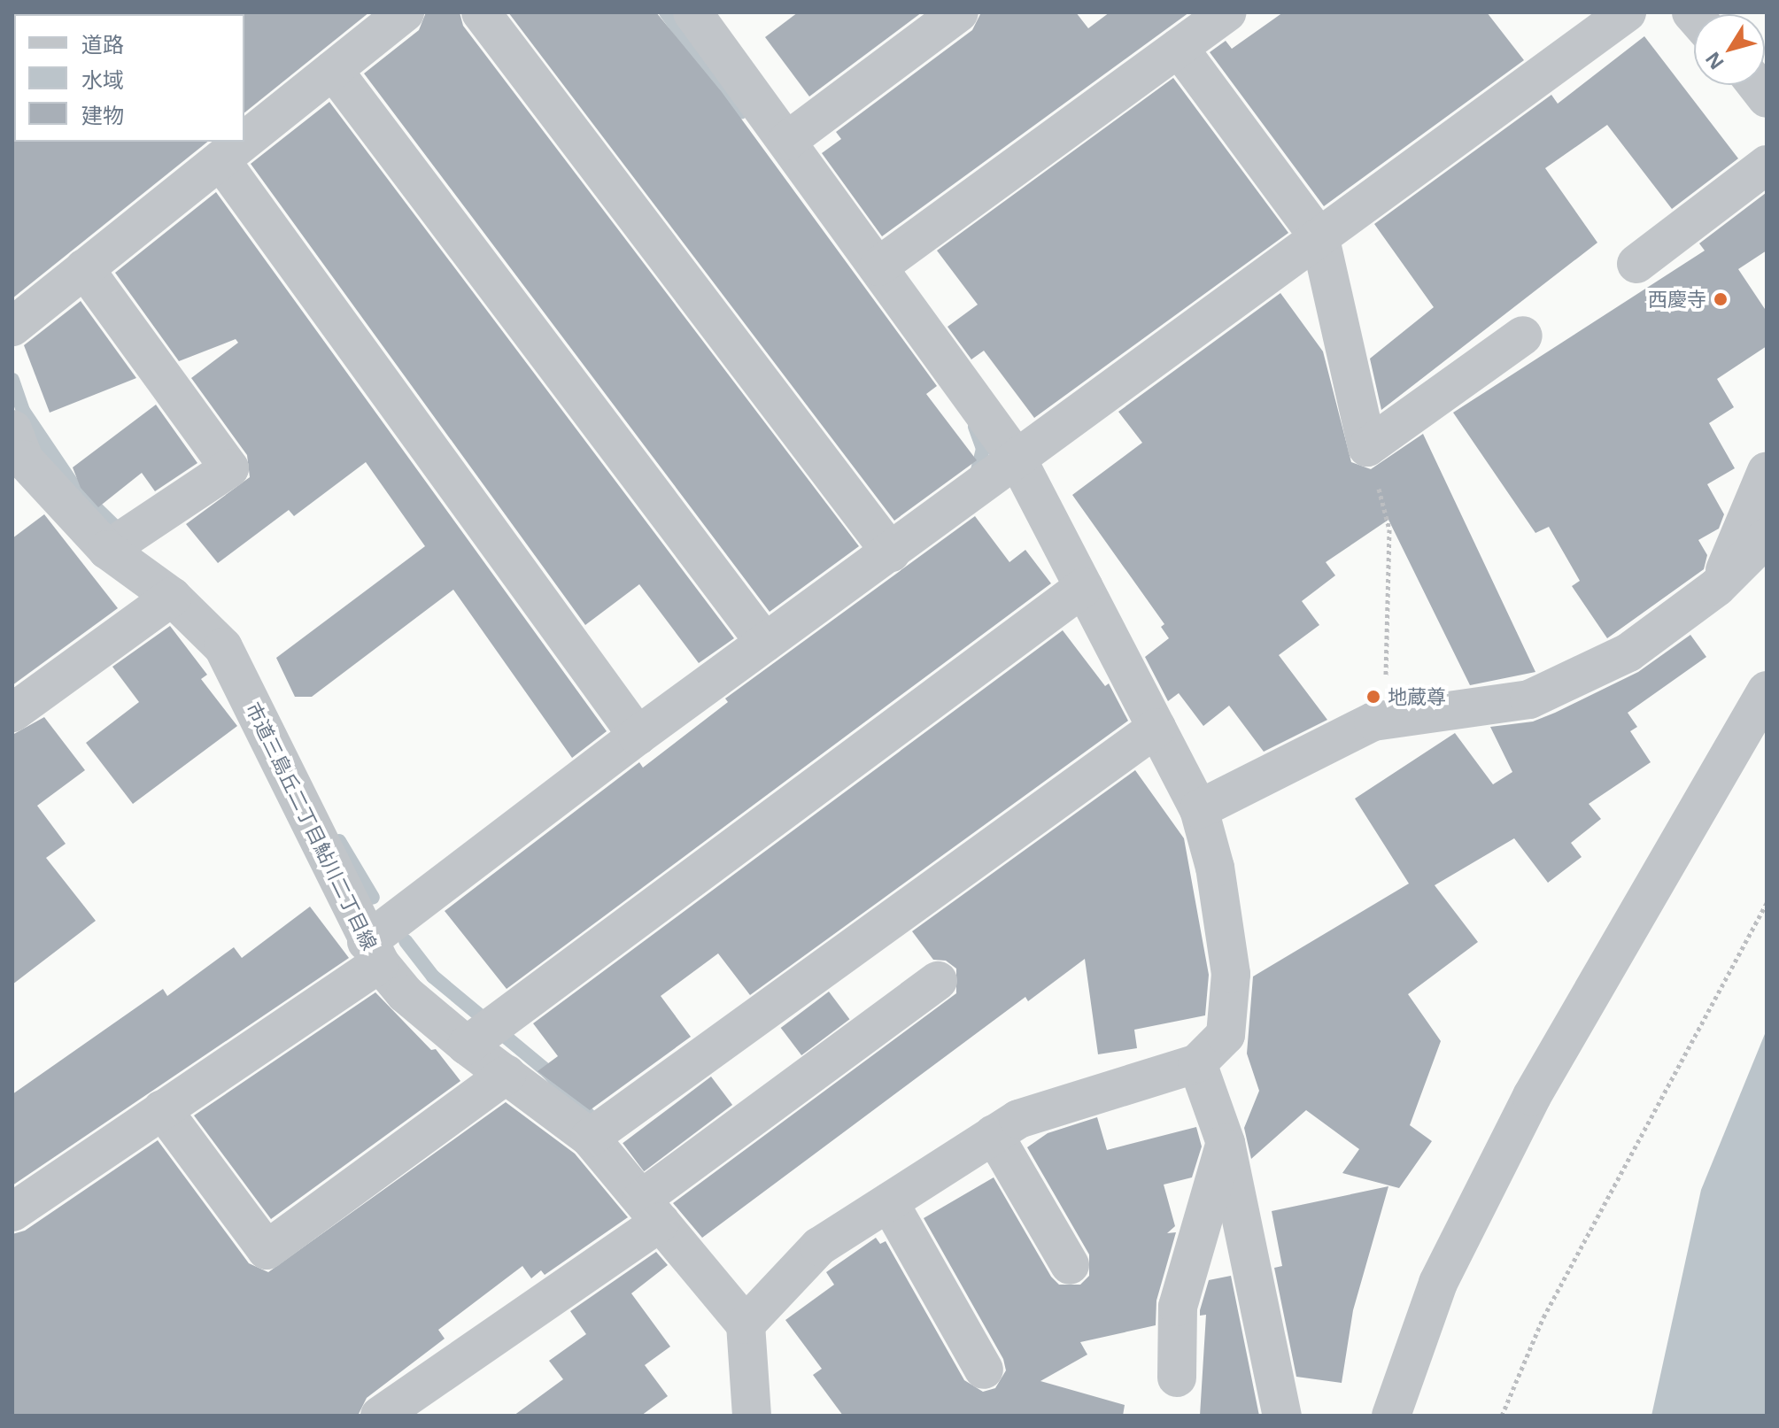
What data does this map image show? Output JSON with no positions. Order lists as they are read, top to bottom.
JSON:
{
  "streets": {
    "street": ["市道三島丘二丁目鮎川二丁目線"]
  },
  "places": ["西慶寺", "地蔵尊"],
  "legend": ["道路", "水域", "建物"],
  "north": "bottom left"
}
